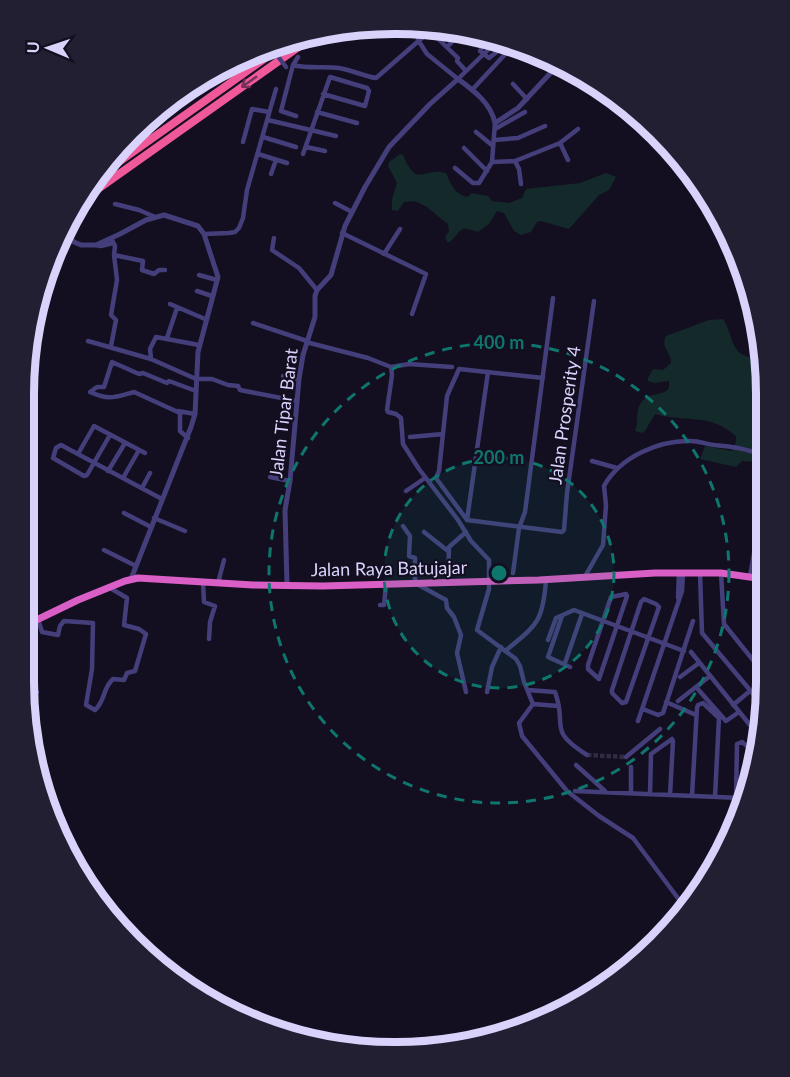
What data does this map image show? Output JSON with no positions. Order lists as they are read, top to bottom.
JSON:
{
  "streets": {
    "highway": ["Jalan Raya Batujajar"],
    "street": ["Jalan Tipar Barat", "Jalan Prosperity 4"]
  },
  "crossings": [
    ["Jalan Tipar Barat", "Jalan Raya Batujajar"]
  ],
  "north": "left",
  "rings": ["400 m", "200 m"]
}
